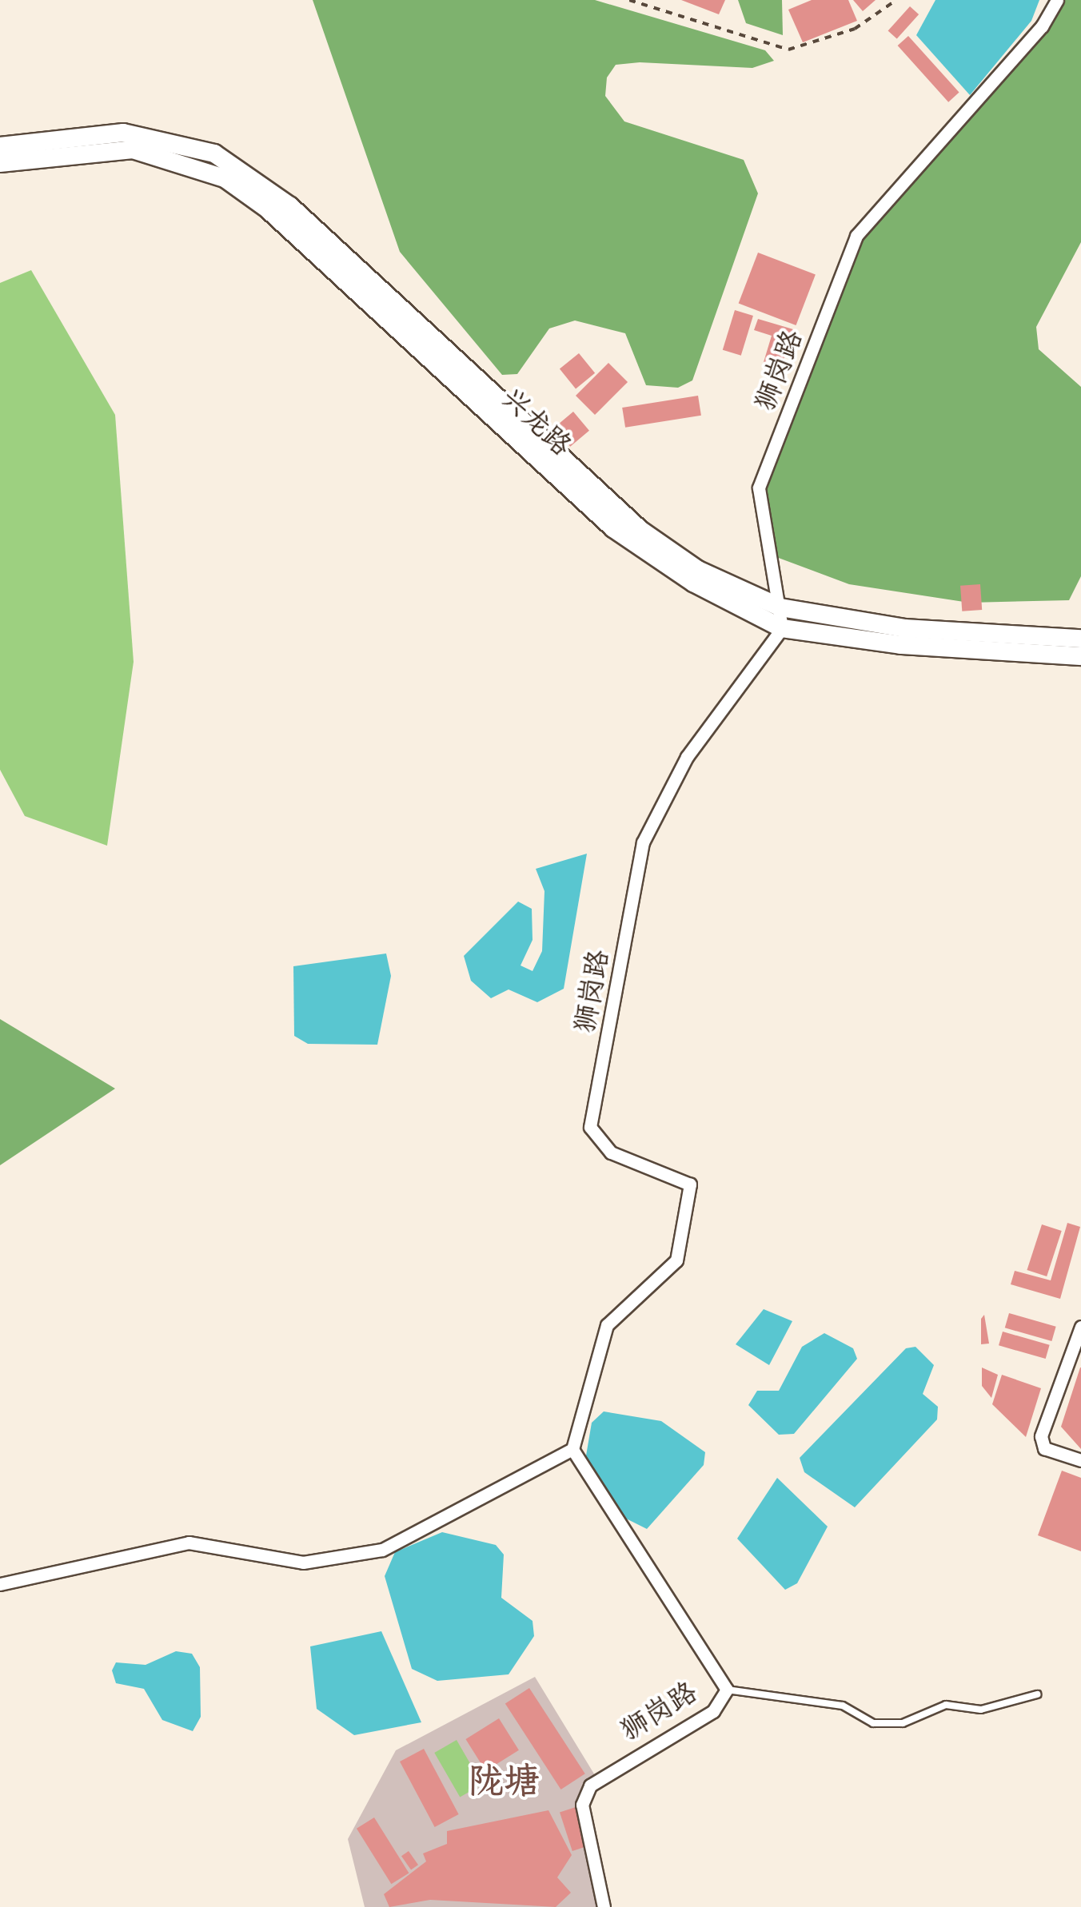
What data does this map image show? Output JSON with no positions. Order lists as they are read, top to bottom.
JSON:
{
  "streets": {
    "main road": ["兴龙路"],
    "street": ["狮岗路"]
  },
  "crossings": [
    ["狮岗路", "兴龙路"]
  ],
  "districts": ["陇塘"]
}
